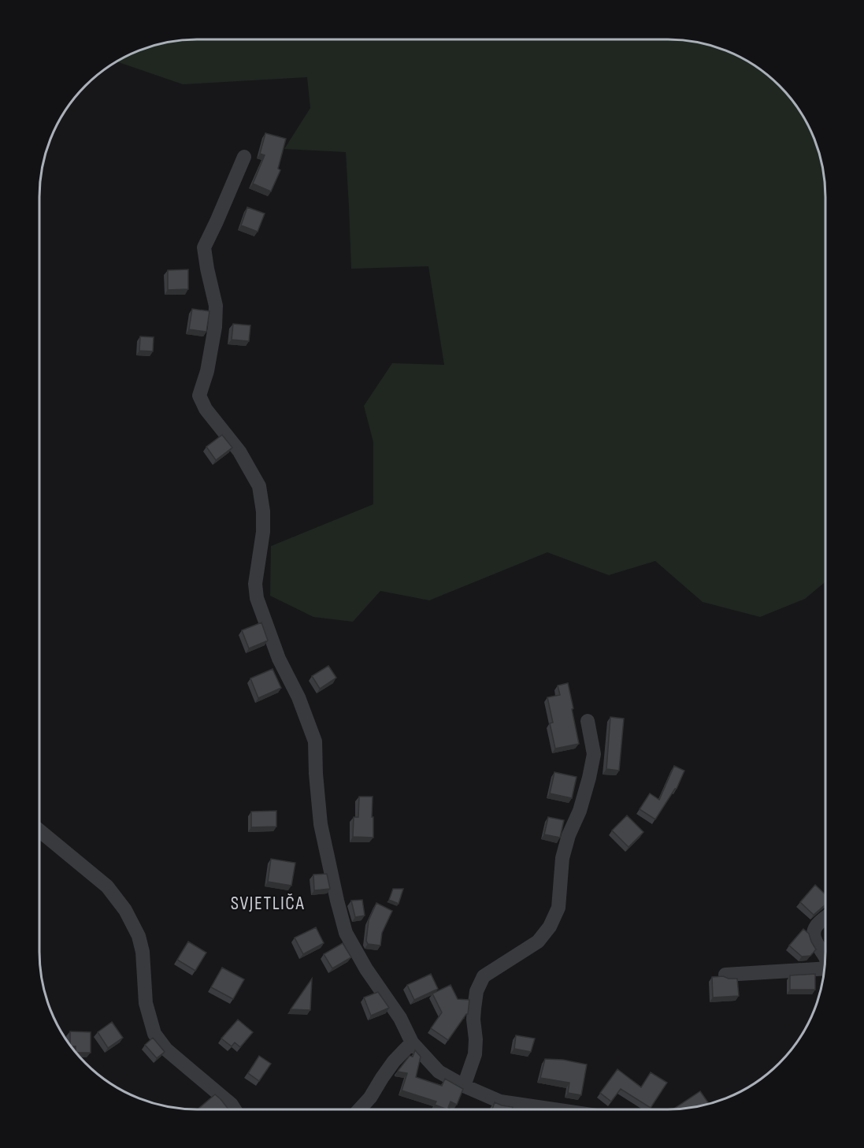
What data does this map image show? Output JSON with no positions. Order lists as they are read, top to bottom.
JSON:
{
  "districts": ["SVJETLIČA"]
}
